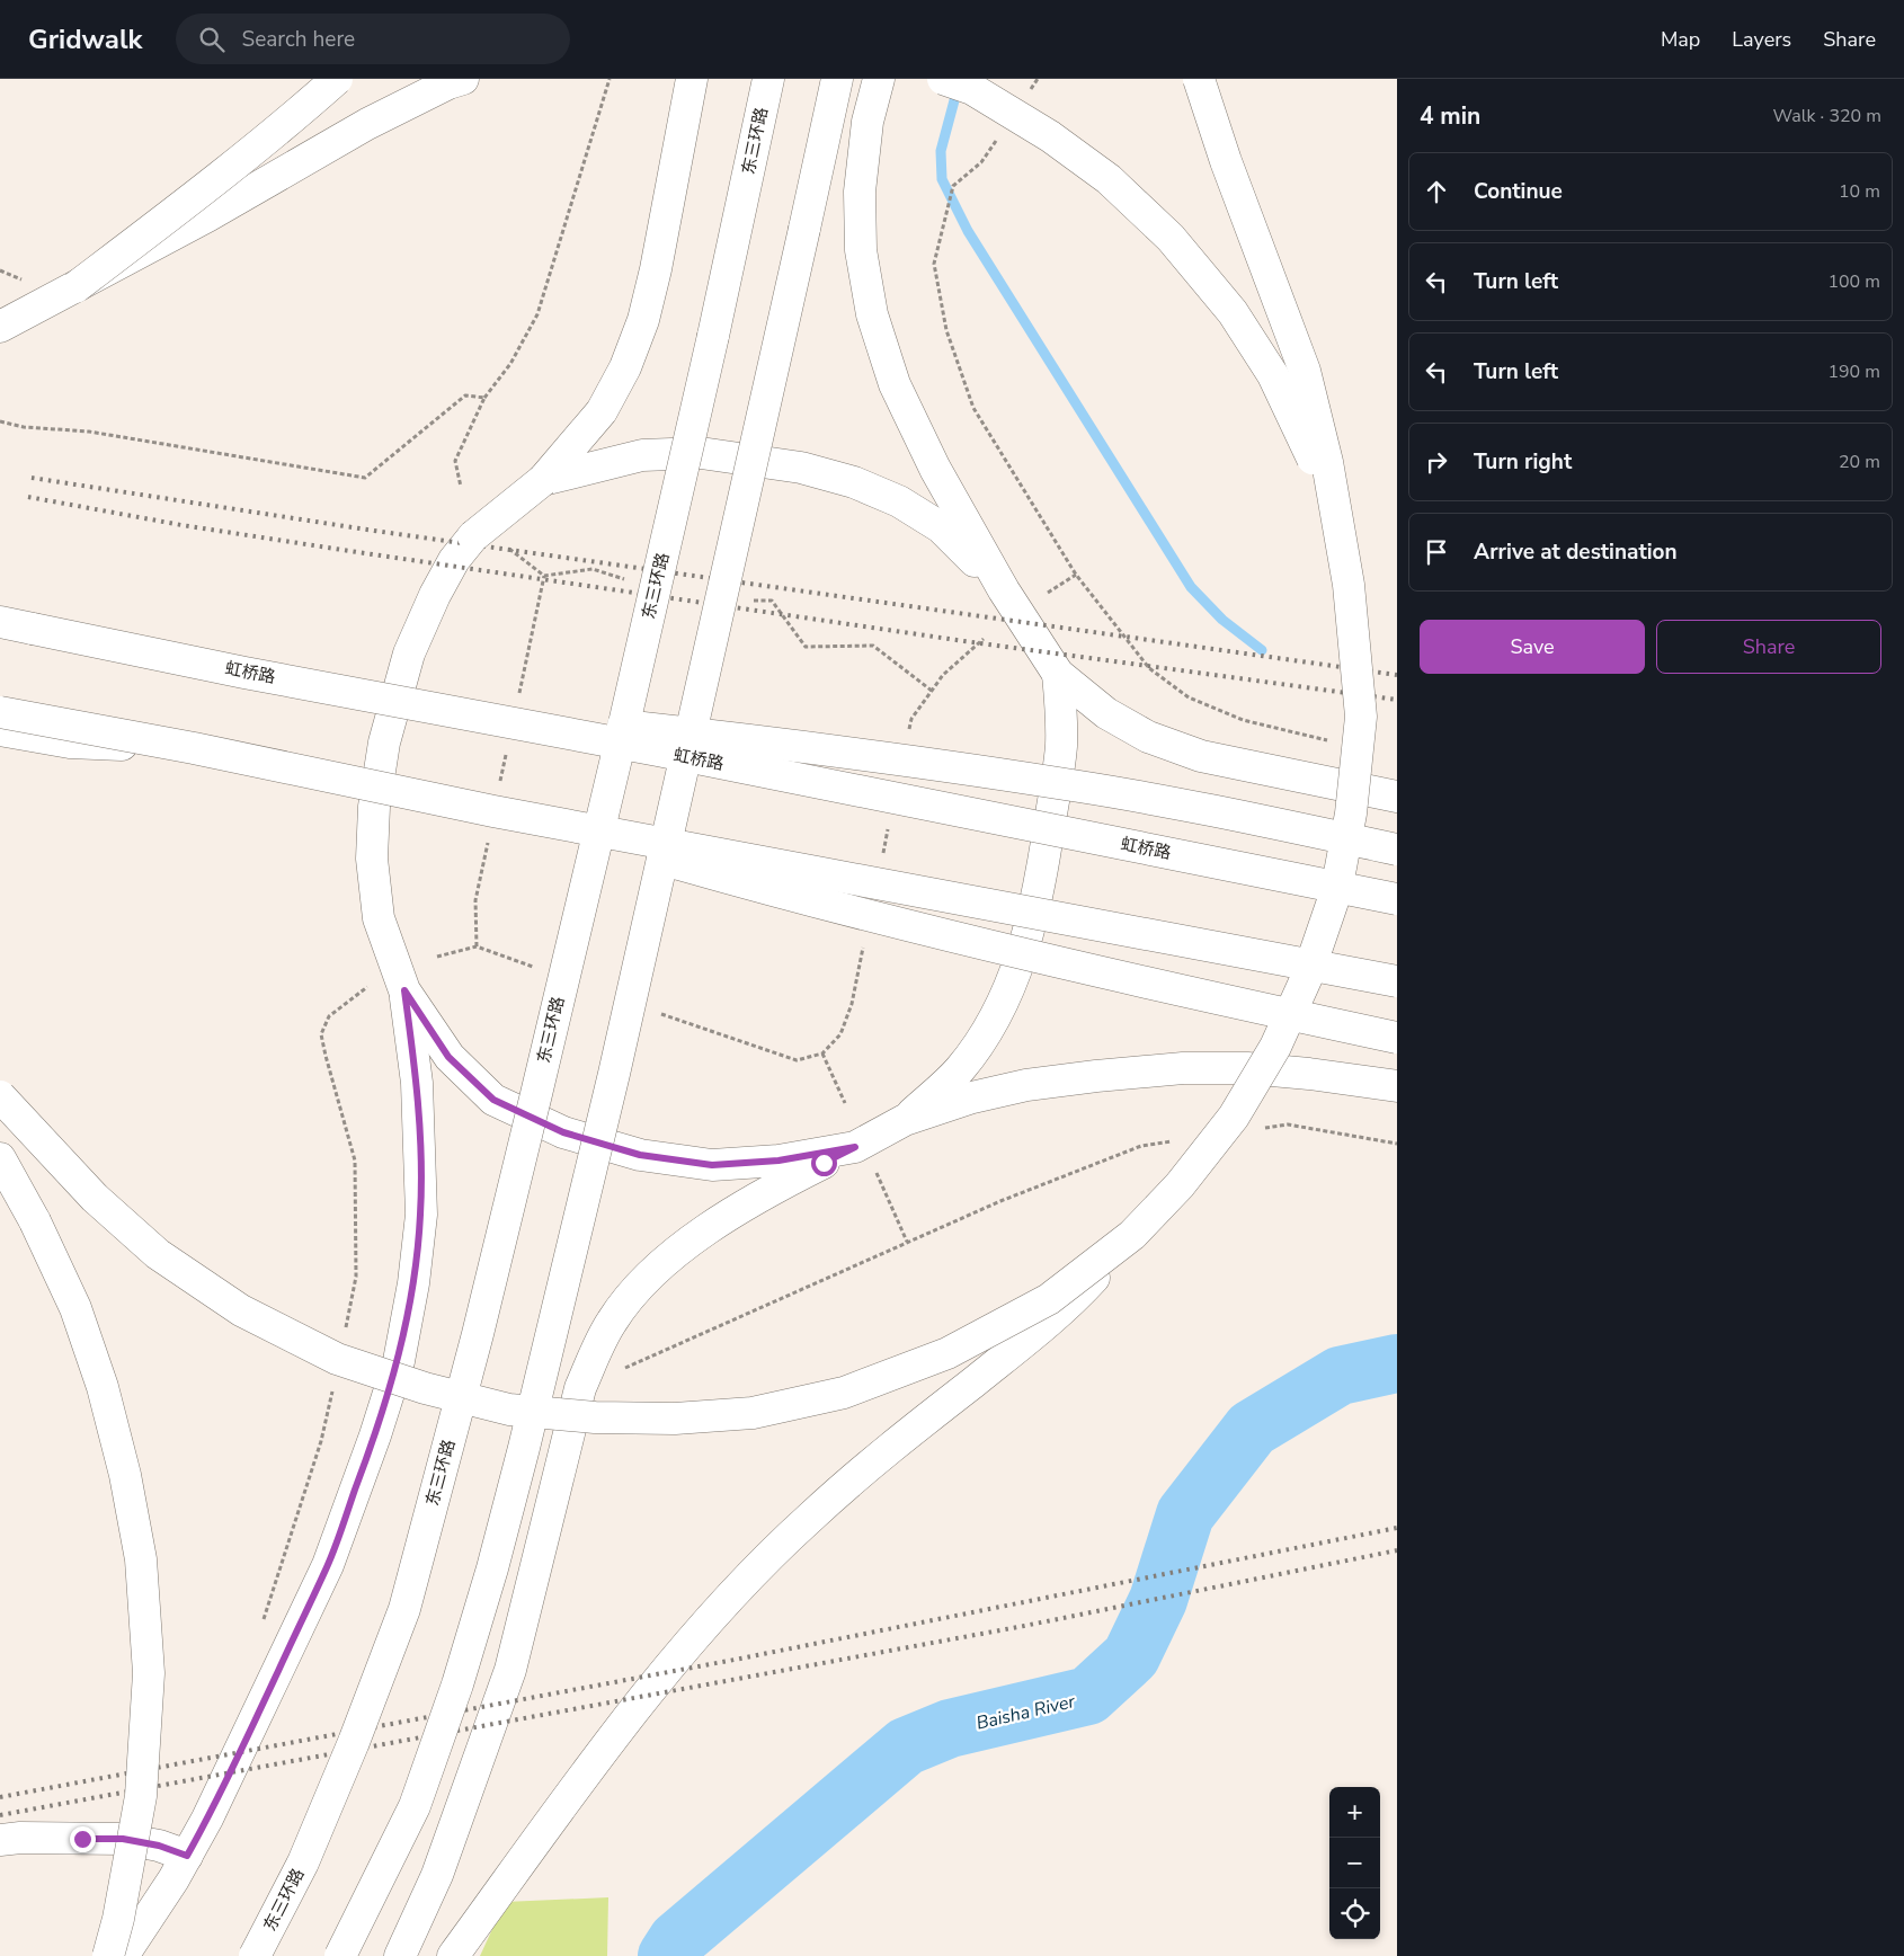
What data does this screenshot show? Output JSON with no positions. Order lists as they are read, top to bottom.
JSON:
{
  "streets": {
    "main road": ["东三环路", "虹桥路"]
  },
  "water": ["Baisha River"],
  "page": {
    "header": "Gridwalk",
    "search": "Search here",
    "nav": ["Map", "Layers", "Share"],
    "heading": ["4 min", "Walk · 320 m"],
    "list": [
      ["Continue", "10 m"],
      ["Turn left", "100 m"],
      ["Turn left", "190 m"],
      ["Turn right", "20 m"],
      "Arrive at destination"
    ],
    "buttons": ["Save", "Share"],
    "map_buttons": ["+", "−"]
  }
}
